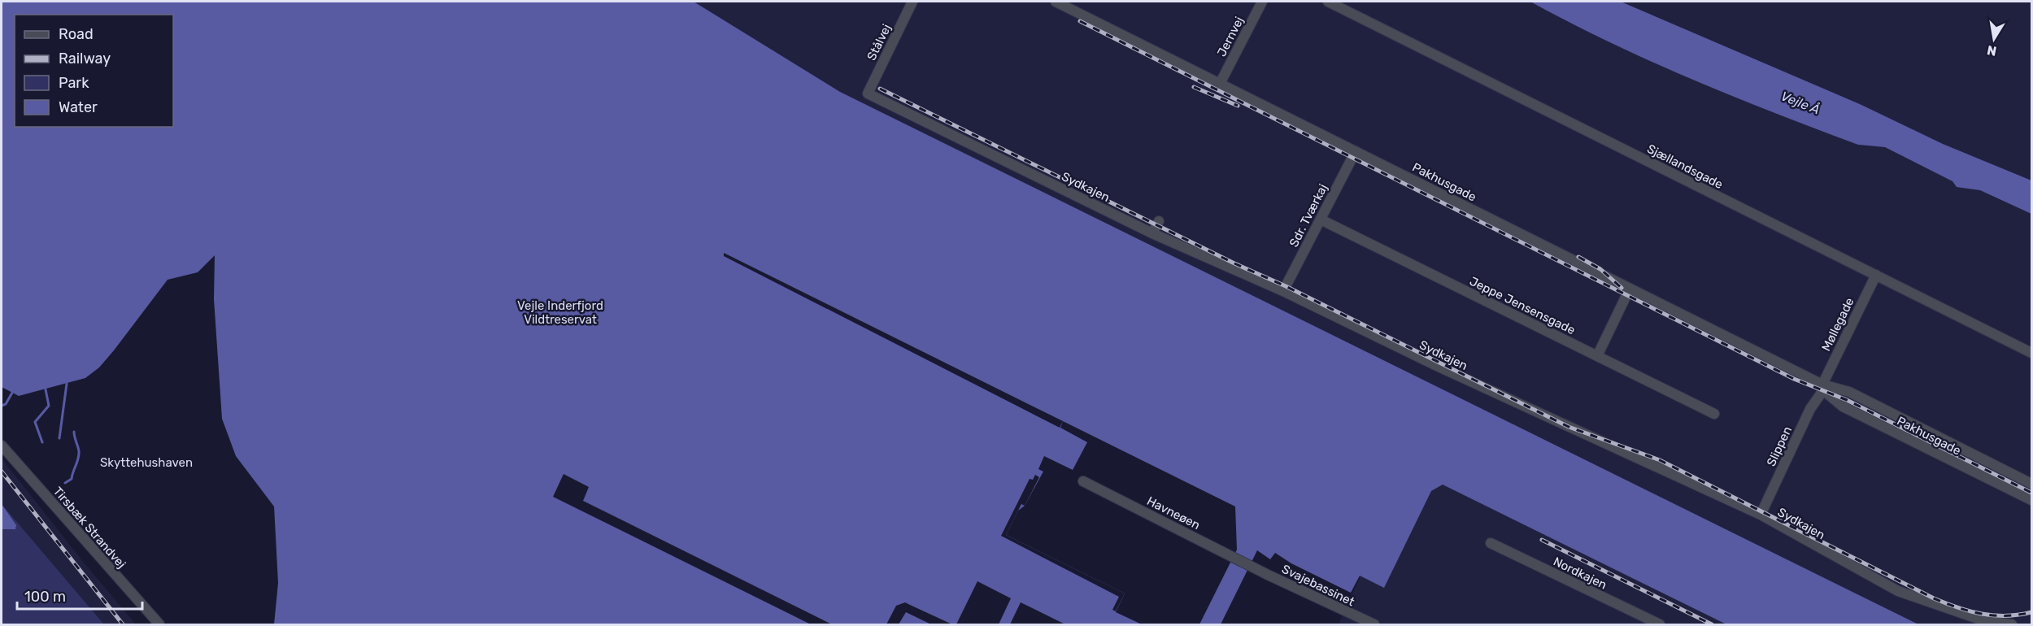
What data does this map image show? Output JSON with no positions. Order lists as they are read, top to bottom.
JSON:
{
  "streets": {
    "street": [
      "Jernvej",
      "Stålvej",
      "Sjællandsgade",
      "Pakhusgade",
      "Sydkajen",
      "Sdr. Tværkaj",
      "Jeppe Jensensgade",
      "Møllegade",
      "Slippen",
      "Havneøen",
      "Tirsbæk Strandvej",
      "Nordkajen",
      "Svajebassinet"
    ]
  },
  "crossings": [
    ["Jernvej", "Pakhusgade"],
    ["Stålvej", "Sydkajen"],
    ["Sjællandsgade", "Møllegade"],
    ["Pakhusgade", "Sdr. Tværkaj"],
    ["Pakhusgade", "Møllegade"],
    ["Pakhusgade", "Slippen"],
    ["Sydkajen", "Sdr. Tværkaj"],
    ["Sydkajen", "Slippen"],
    ["Sdr. Tværkaj", "Jeppe Jensensgade"],
    ["Møllegade", "Slippen"],
    ["Havneøen", "Svajebassinet"]
  ],
  "water": ["Vejle Å"],
  "parks": ["Vejle Inderfjord Vildtreservat", "Skyttehushaven"],
  "legend": [
    "Road",
    "Railway",
    "Park",
    "Water"
  ],
  "scale_bar": "100 m",
  "north": "bottom"
}
